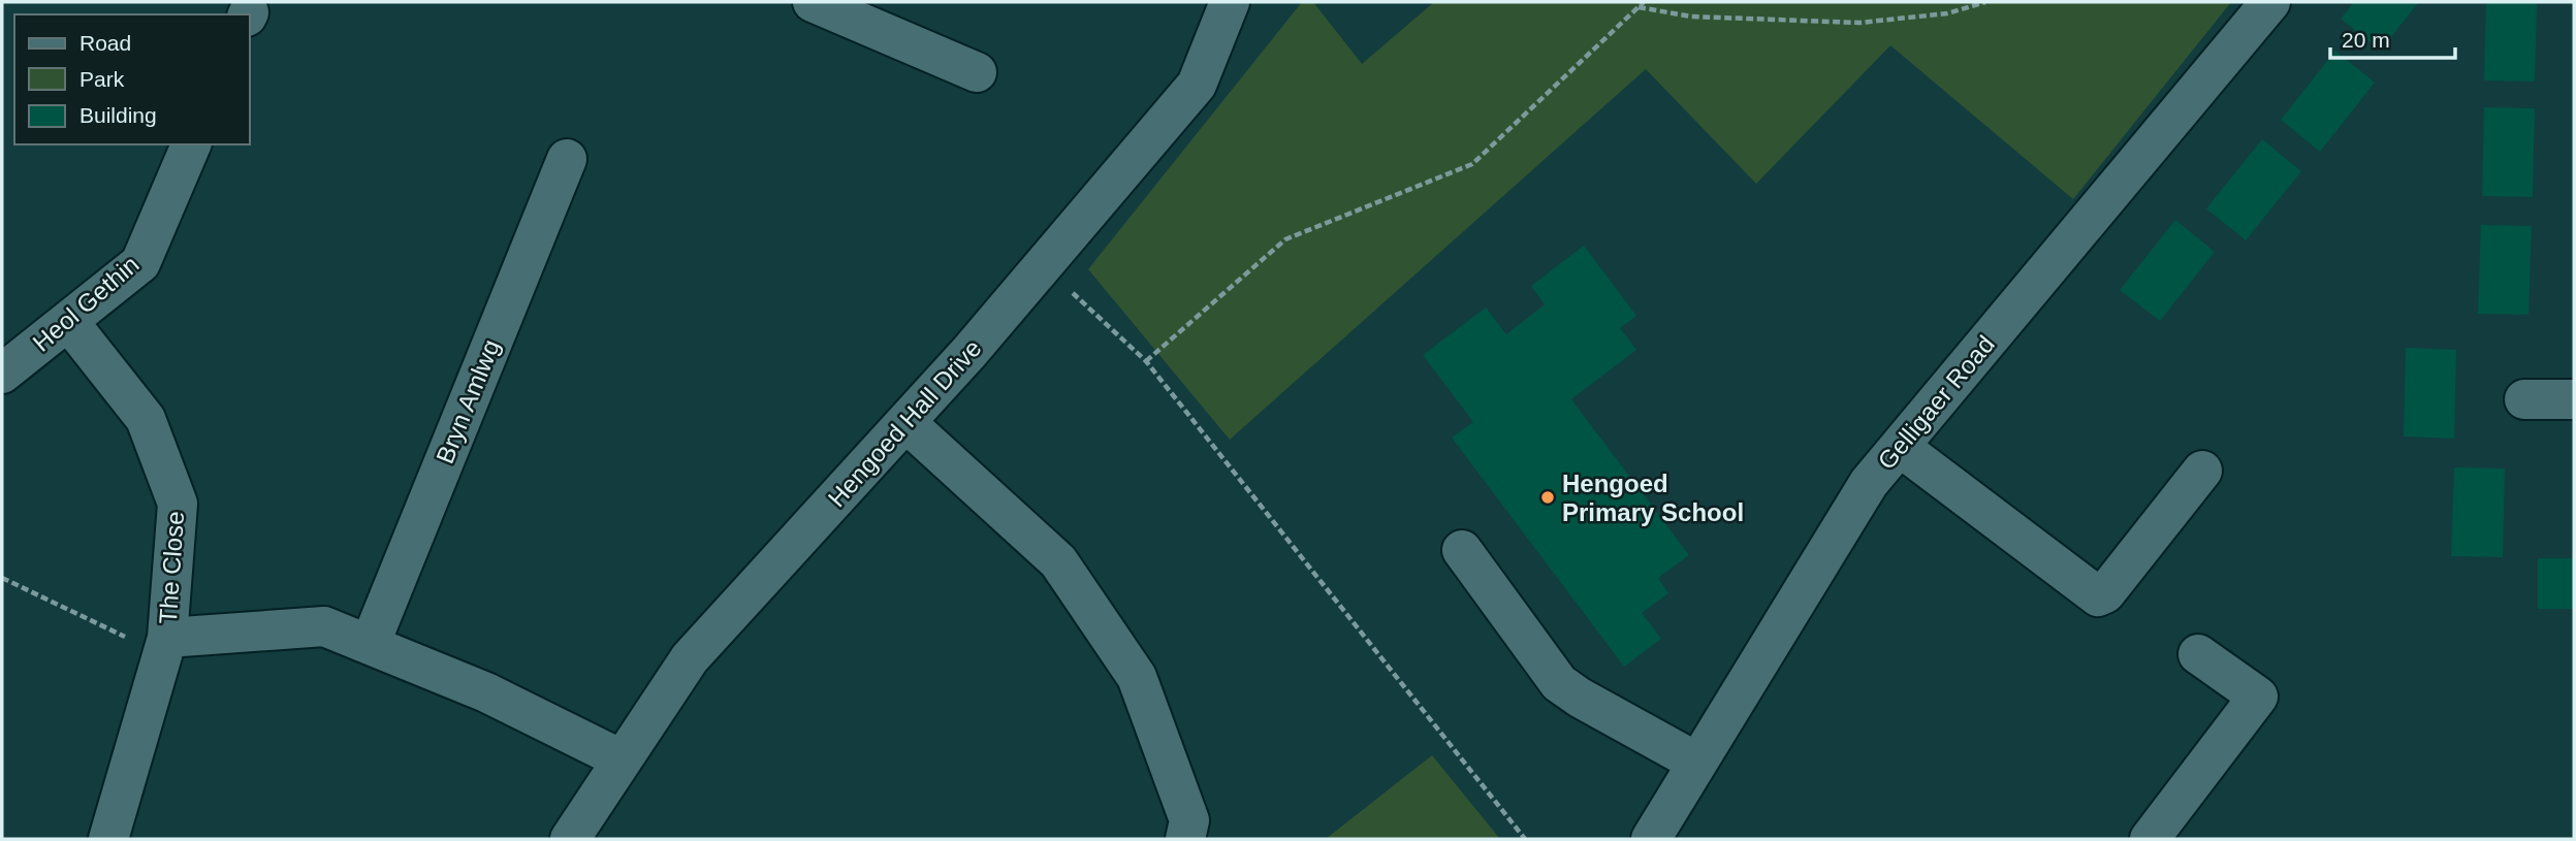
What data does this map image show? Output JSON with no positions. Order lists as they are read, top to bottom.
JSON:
{
  "streets": {
    "street": [
      "Heol Gethin",
      "Bryn Amlwg",
      "Gelligaer Road",
      "Hengoed Hall Drive",
      "The Close"
    ]
  },
  "crossings": [
    ["Heol Gethin", "The Close"]
  ],
  "places": ["Hengoed Primary School"],
  "legend": ["Road", "Park", "Building"],
  "scale_bar": "20 m"
}
